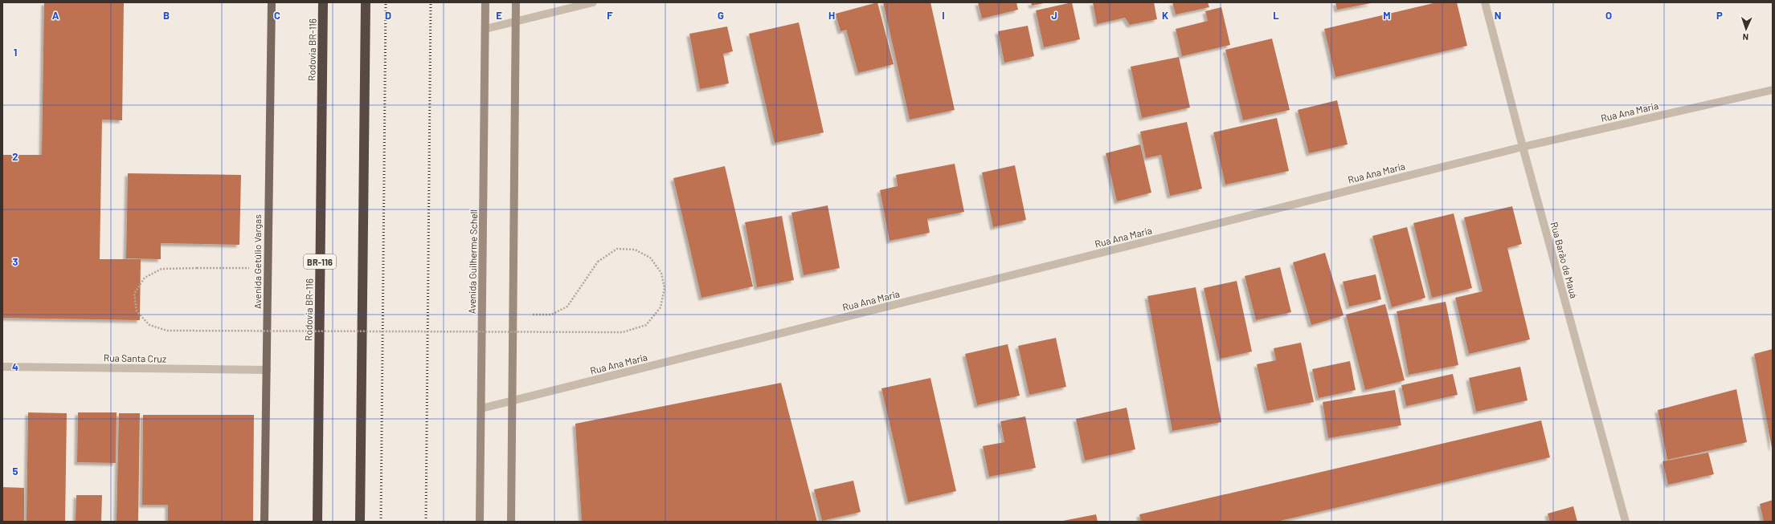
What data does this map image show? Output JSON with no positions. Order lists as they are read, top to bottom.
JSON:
{
  "streets": {
    "highway": ["Rodovia BR-116", "BR-116"],
    "main road": ["Avenida Getúlio Vargas", "Avenida Guilherme Schell"],
    "street": ["Rua Ana Maria", "Rua Barão de Mauá", "Rua Santa Cruz"]
  },
  "crossings": [
    ["Rua Ana Maria", "Rua Barão de Mauá"],
    ["Rua Ana Maria", "Avenida Guilherme Schell"],
    ["Avenida Getúlio Vargas", "Rua Santa Cruz"]
  ],
  "north": "bottom",
  "grid": {
    "columns": [
      "A",
      "B",
      "C",
      "D",
      "E",
      "F",
      "G",
      "H",
      "I",
      "J",
      "K",
      "L",
      "M",
      "N",
      "O",
      "P"
    ],
    "rows": [
      "1",
      "2",
      "3",
      "4",
      "5"
    ]
  }
}
